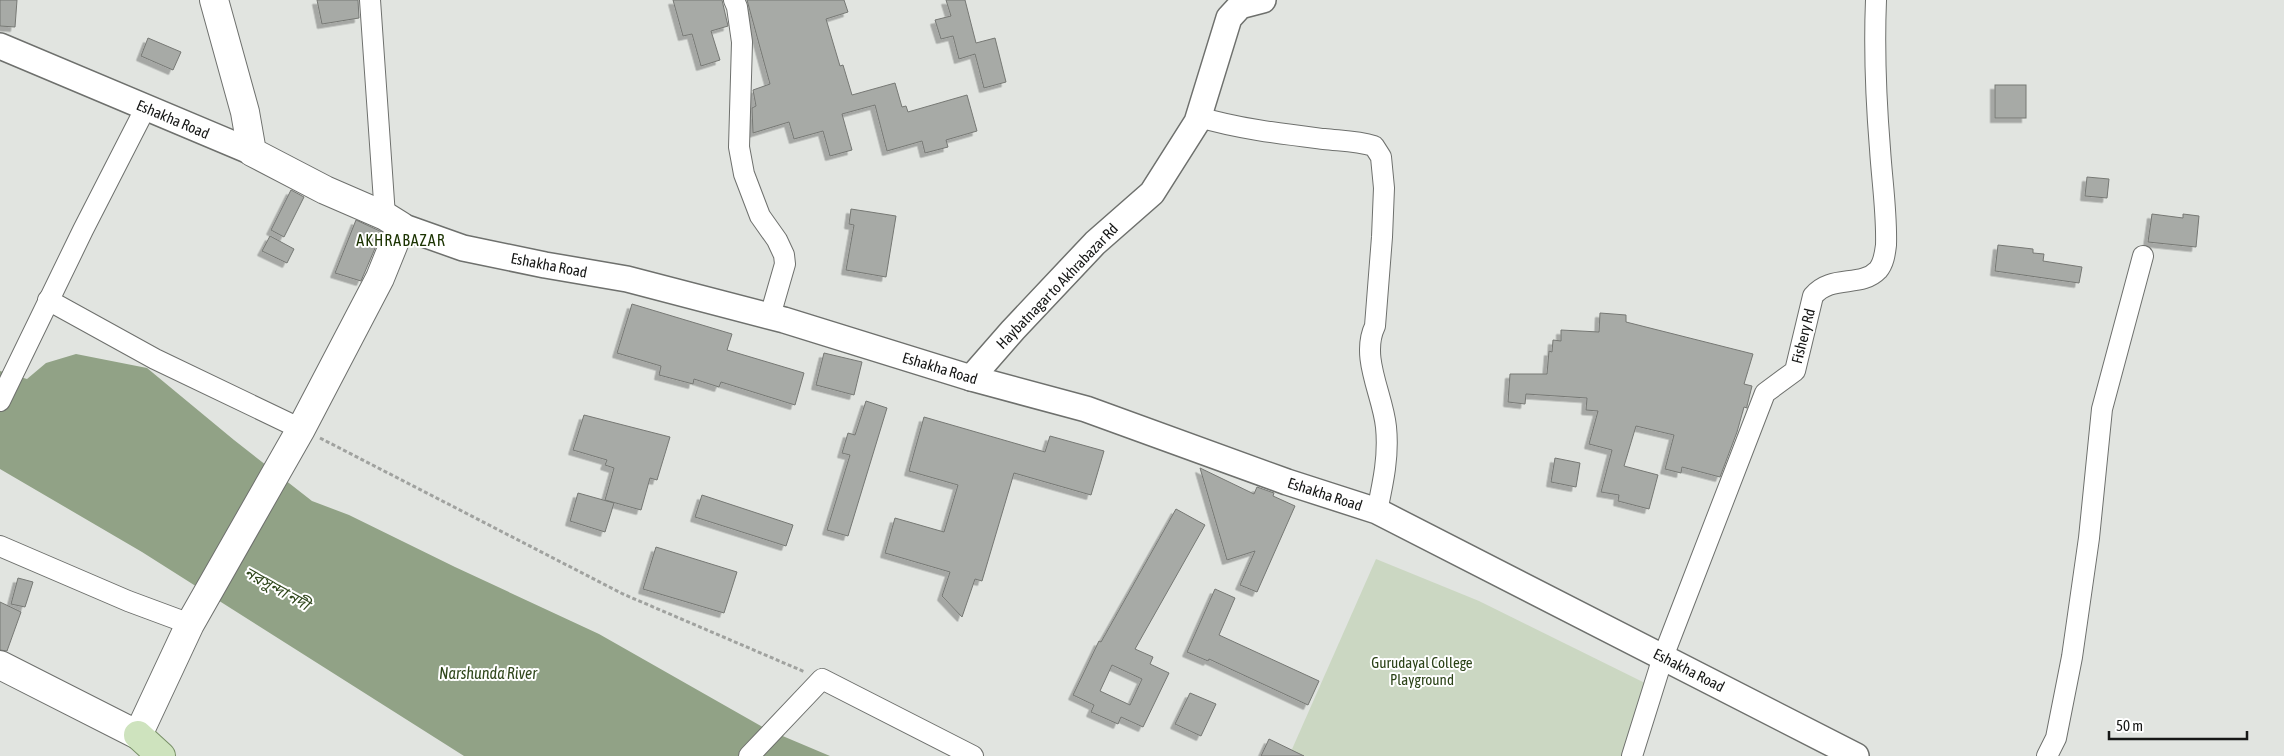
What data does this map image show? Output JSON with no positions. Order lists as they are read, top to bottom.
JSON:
{
  "streets": {
    "main road": ["Eshakha Road"],
    "street": ["Haybatnagar to Akhrabazar Rd", "Fishery Rd"]
  },
  "crossings": [
    ["Eshakha Road", "Haybatnagar to Akhrabazar Rd"],
    ["Eshakha Road", "Fishery Rd"]
  ],
  "districts": ["AKHRABAZAR"],
  "water": ["নরসুন্দা নদী", "Narshunda River"],
  "parks": ["Gurudayal College Playground"],
  "scale_bar": "50 m"
}
